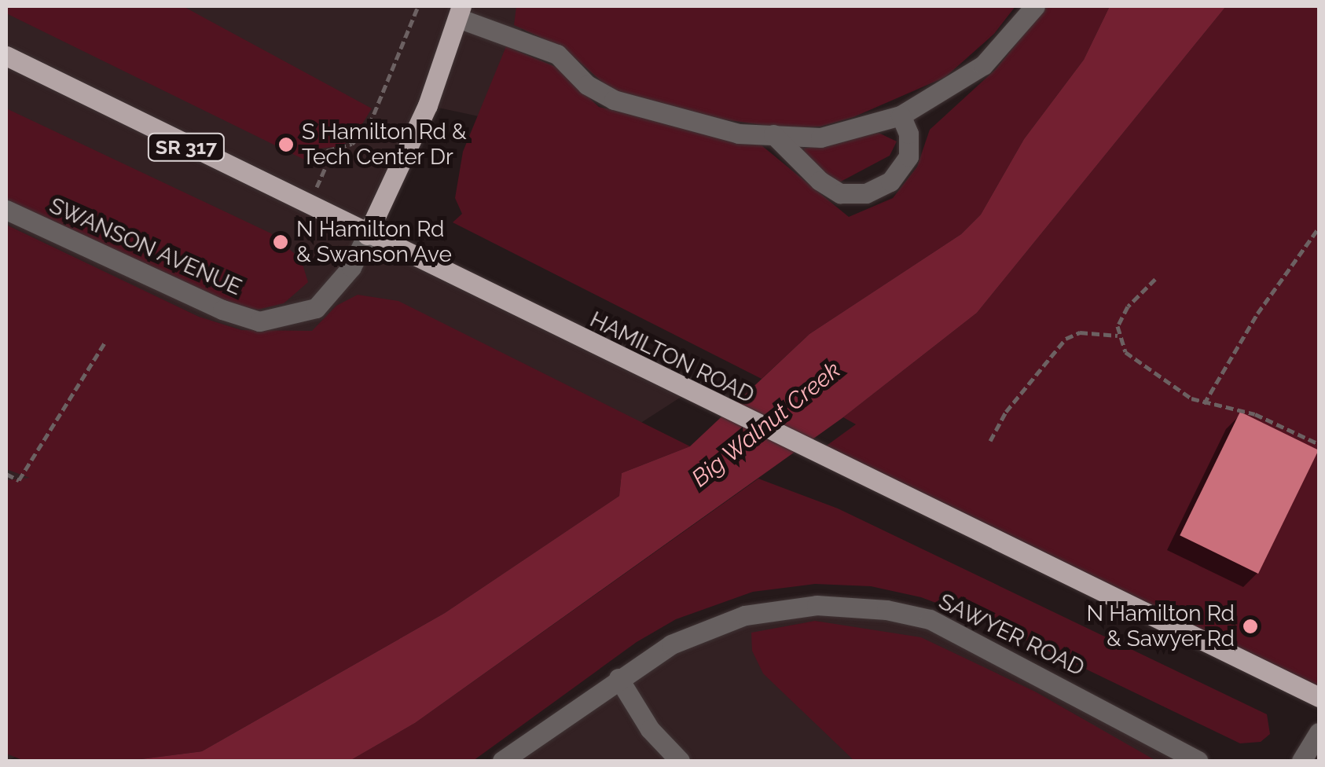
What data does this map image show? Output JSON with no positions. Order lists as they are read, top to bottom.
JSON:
{
  "streets": {
    "main road": ["SR 317", "HAMILTON ROAD"],
    "street": ["SWANSON AVENUE", "SAWYER ROAD"]
  },
  "crossings": [
    ["SWANSON AVENUE", "HAMILTON ROAD"]
  ],
  "water": ["Big Walnut Creek"],
  "places": ["S Hamilton Rd & Tech Center Dr", "N Hamilton Rd & Swanson Ave", "N Hamilton Rd & Sawyer Rd"]
}
